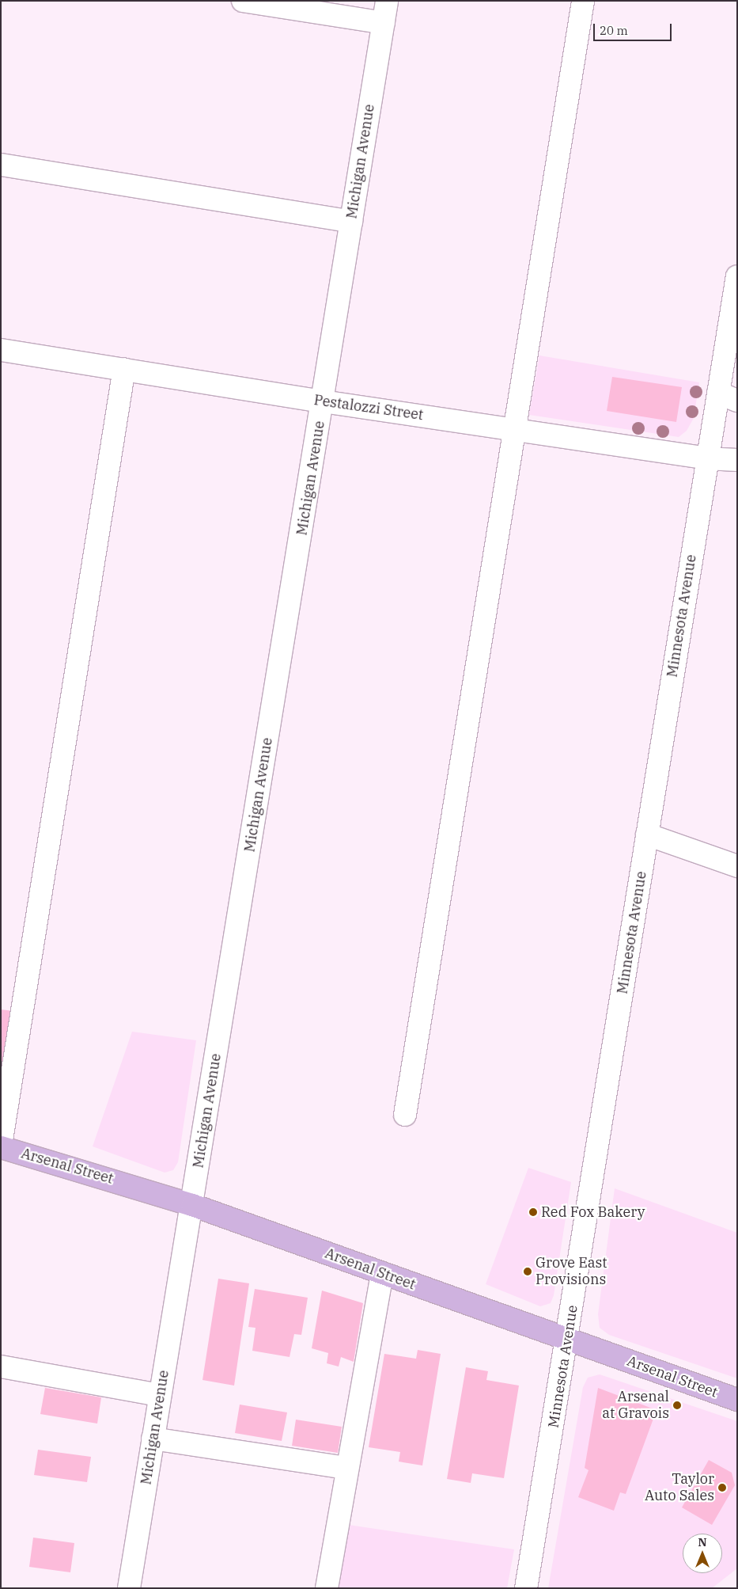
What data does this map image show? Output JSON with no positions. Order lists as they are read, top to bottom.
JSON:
{
  "streets": {
    "main road": ["Arsenal Street"],
    "street": ["Michigan Avenue", "Pestalozzi Street", "Minnesota Avenue"]
  },
  "crossings": [
    ["Michigan Avenue", "Pestalozzi Street"],
    ["Michigan Avenue", "Arsenal Street"],
    ["Pestalozzi Street", "Minnesota Avenue"],
    ["Minnesota Avenue", "Arsenal Street"]
  ],
  "places": [
    "Red Fox Bakery",
    "Grove East Provisions",
    "Arsenal at Gravois",
    "Taylor Auto Sales"
  ],
  "scale_bar": "20 m",
  "north": "top"
}
